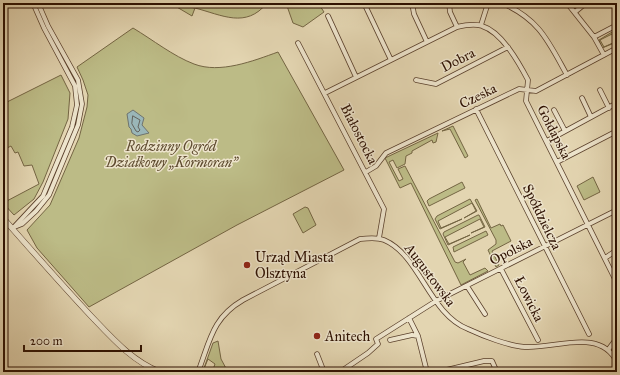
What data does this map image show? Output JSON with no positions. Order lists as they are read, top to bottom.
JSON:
{
  "streets": {
    "street": [
      "Dobra",
      "Czeska",
      "Gołdapska",
      "Białostocka",
      "Spółdzielcza",
      "Opolska",
      "Augustowska",
      "Łowicka"
    ]
  },
  "crossings": [
    ["Dobra", "Gołdapska"],
    ["Czeska", "Gołdapska"],
    ["Czeska", "Białostocka"],
    ["Czeska", "Spółdzielcza"],
    ["Gołdapska", "Opolska"],
    ["Białostocka", "Augustowska"],
    ["Spółdzielcza", "Opolska"],
    ["Opolska", "Augustowska"],
    ["Opolska", "Łowicka"]
  ],
  "parks": ["Rodzinny Ogród Działkowy „Kormoran”"],
  "places": ["Urząd Miasta Olsztyna", "Anitech"],
  "scale_bar": "200 m"
}
